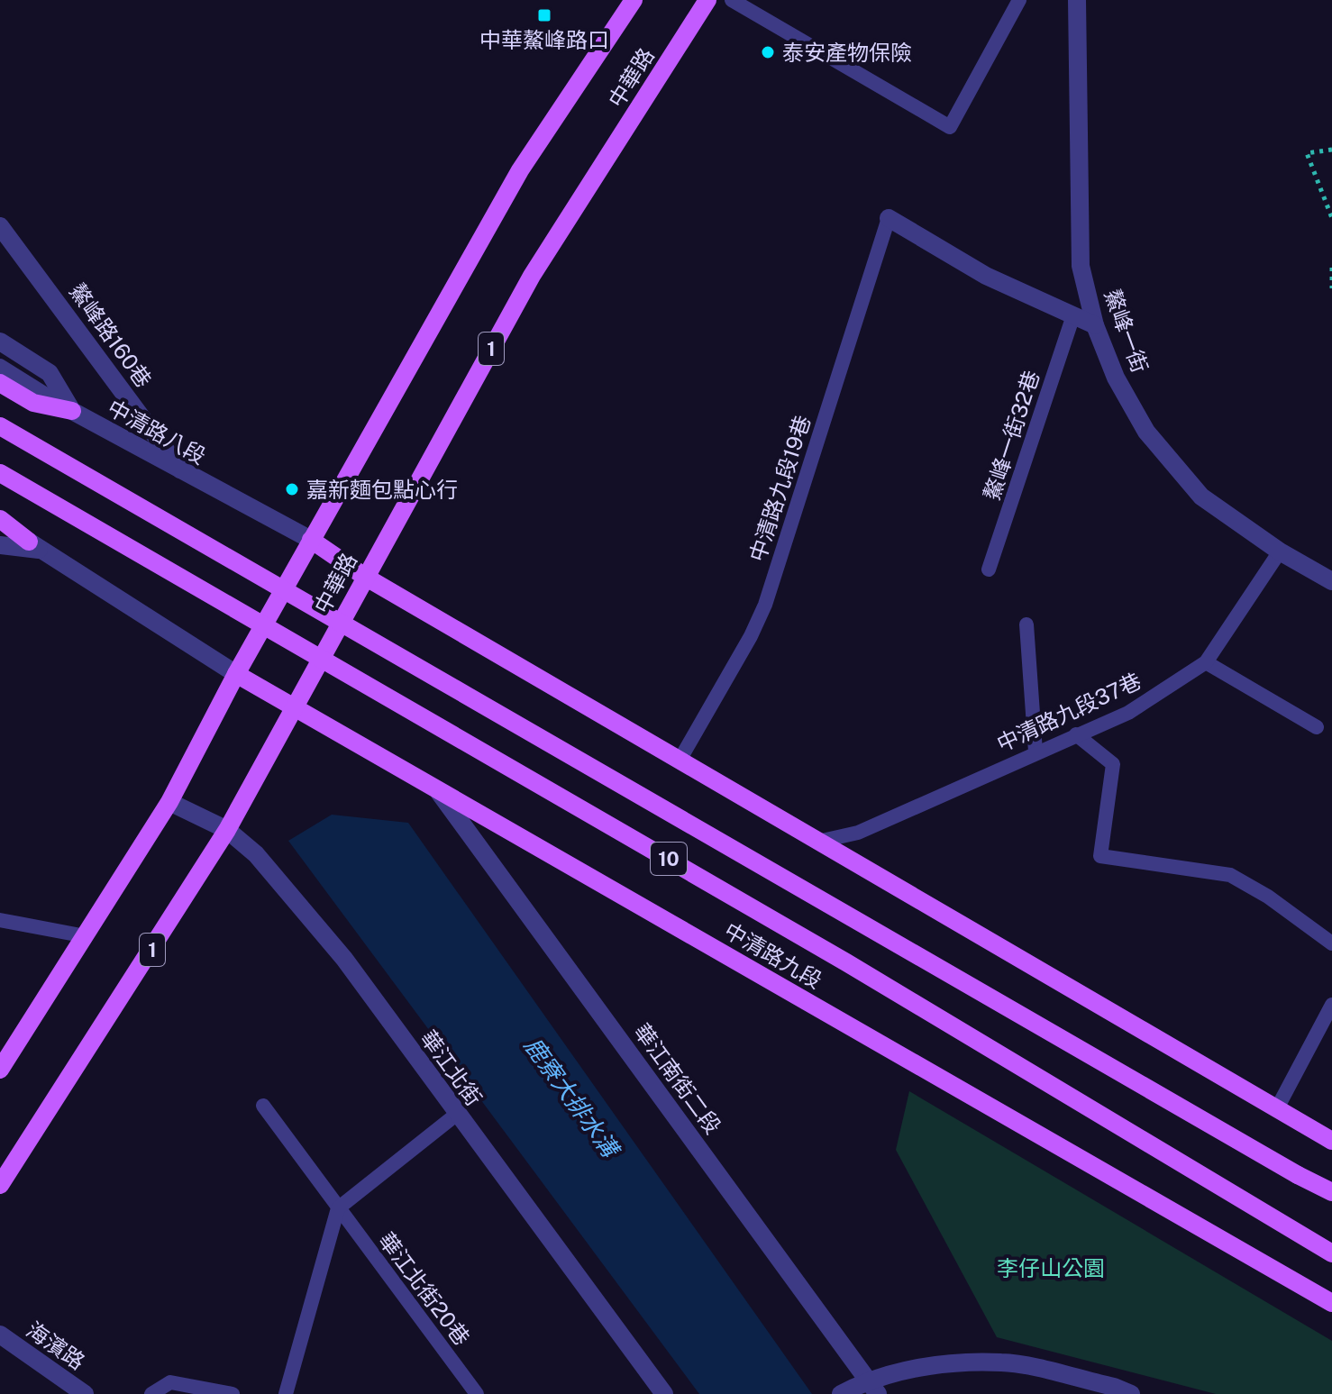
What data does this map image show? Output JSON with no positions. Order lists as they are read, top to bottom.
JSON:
{
  "streets": {
    "main road": [
      "中華路",
      "1",
      "10",
      "中清路九段"
    ],
    "street": [
      "鰲峰一街",
      "鰲峰路160巷",
      "中清路八段",
      "華江北街",
      "華江南街二段",
      "海濱路"
    ],
    "lane": [
      "鰲峰一街32巷",
      "中清路九段19巷",
      "中清路九段37巷",
      "華江北街20巷"
    ]
  },
  "crossings": [
    ["中華路", "中清路八段"],
    ["中華路", "中清路九段"],
    ["中華路", "華江北街"],
    ["鰲峰一街", "中清路九段37巷"],
    ["鰲峰路160巷", "中清路八段"],
    ["中清路九段", "華江南街二段"]
  ],
  "water": ["鹿寮大排水溝"],
  "parks": ["李仔山公園"],
  "places": {
    "transit": ["中華鰲峰路口"],
    "other": ["泰安產物保險", "嘉新麵包點心行"]
  }
}
